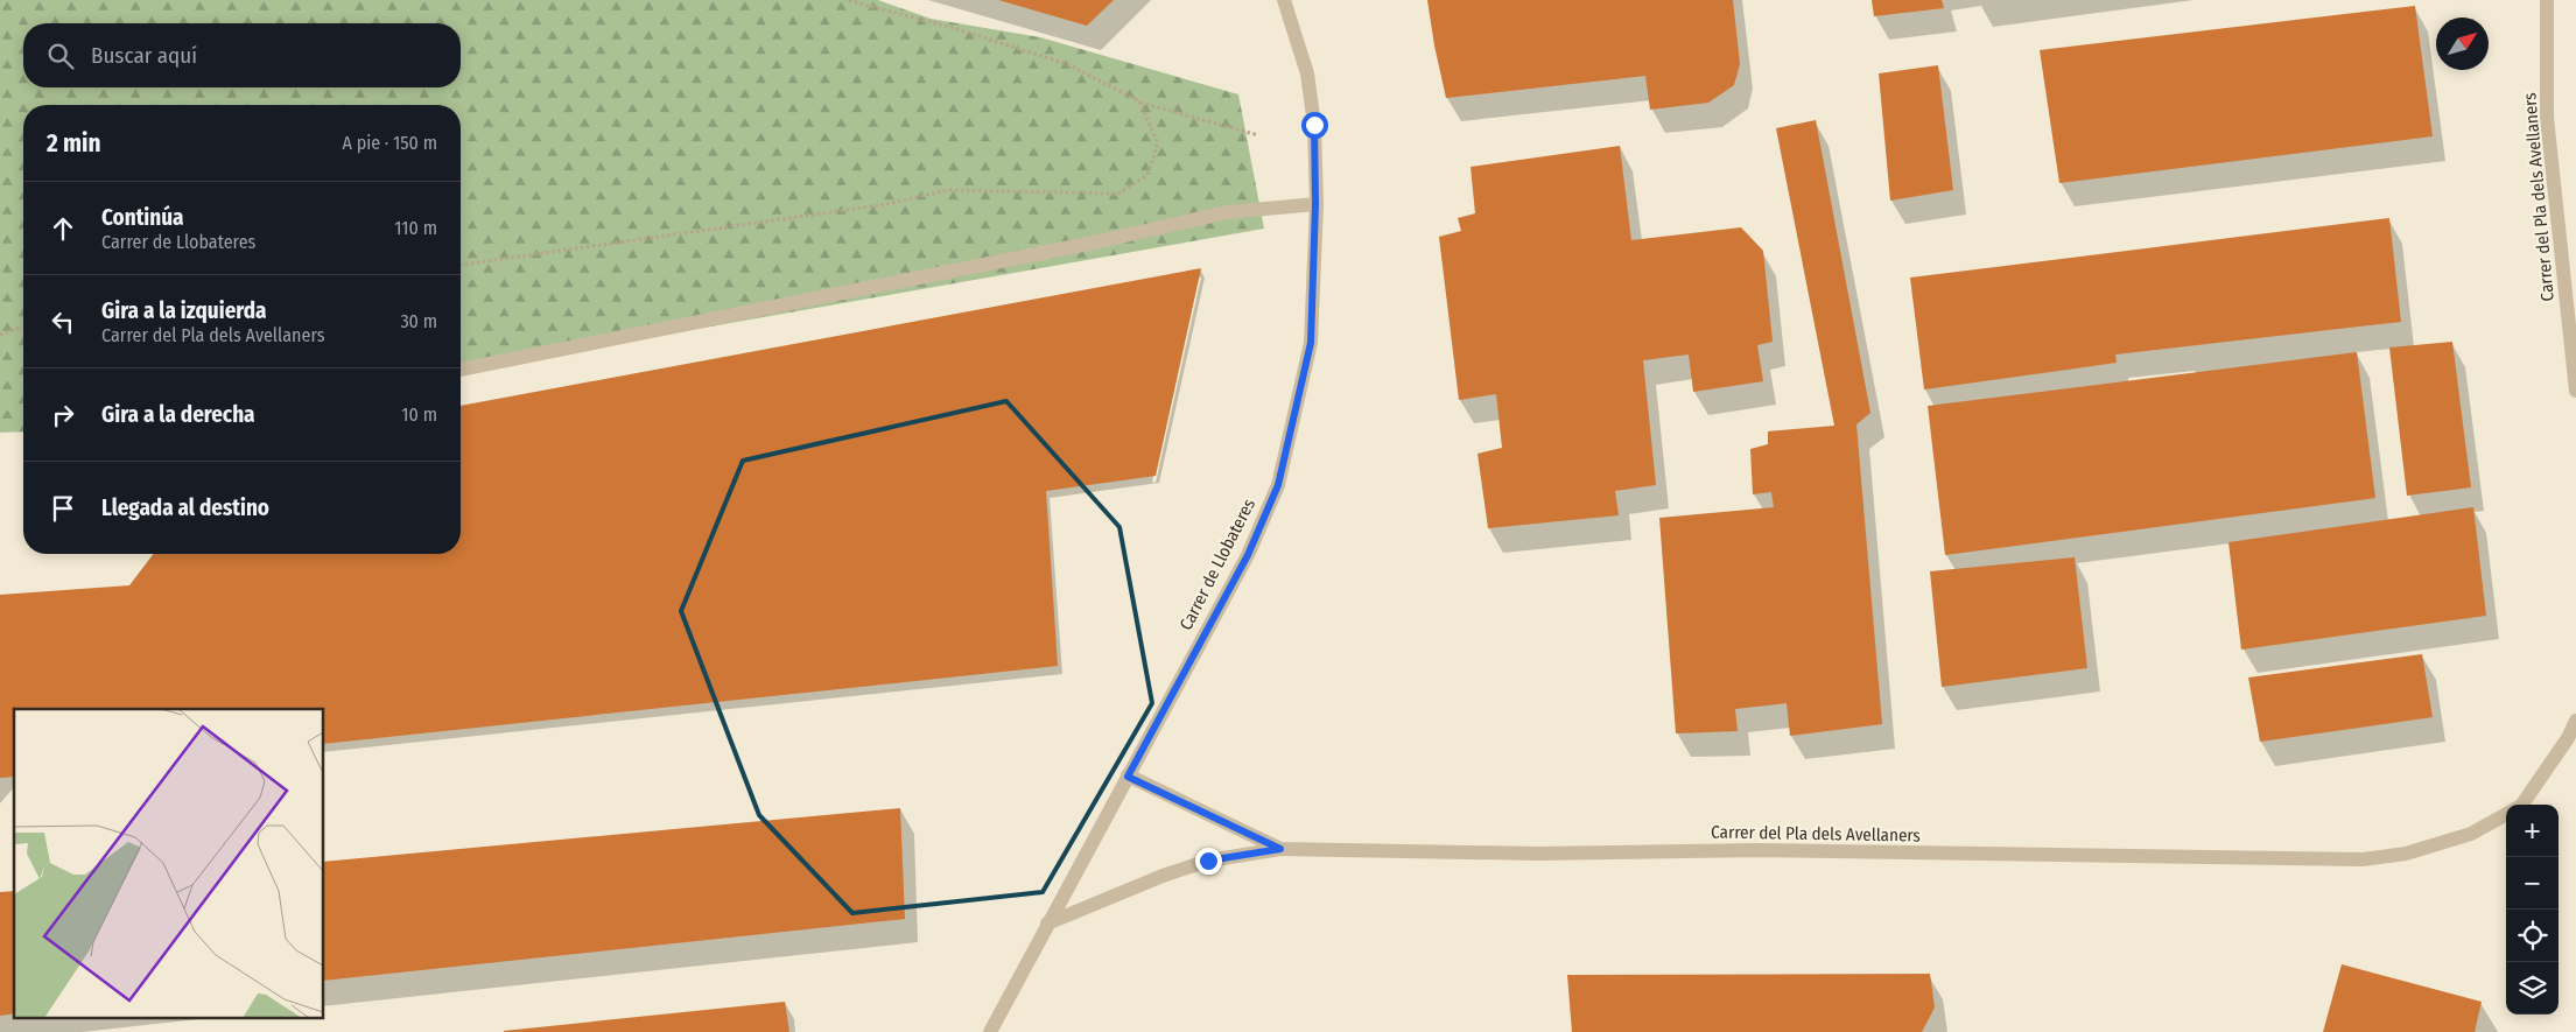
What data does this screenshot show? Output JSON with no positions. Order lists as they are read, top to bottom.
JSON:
{
  "streets": {
    "street": ["Carrer del Pla dels Avellaners", "Carrer de Llobateres"]
  },
  "crossings": [
    ["Carrer del Pla dels Avellaners", "Carrer de Llobateres"]
  ],
  "north": "top right",
  "page": {
    "search": "Buscar aquí",
    "heading": ["2 min", "A pie · 150 m"],
    "list": [
      ["Continúa", "Carrer de Llobateres", "110 m"],
      ["Gira a la izquierda", "Carrer del Pla dels Avellaners", "30 m"],
      ["Gira a la derecha", "10 m"],
      "Llegada al destino"
    ],
    "map_buttons": ["+", "−"]
  }
}
